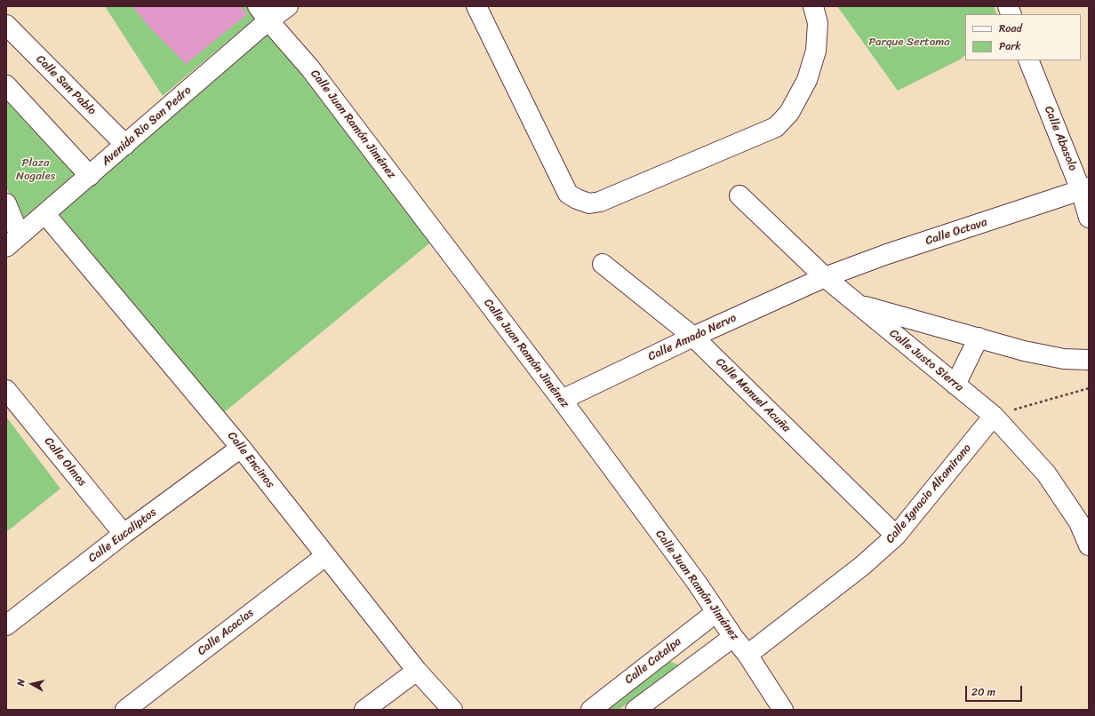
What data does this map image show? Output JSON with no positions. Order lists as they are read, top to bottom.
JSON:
{
  "streets": {
    "street": [
      "Calle San Pablo",
      "Calle Juan Ramón Jiménez",
      "Avenida Rio San Pedro",
      "Calle Abasolo",
      "Calle Octava",
      "Calle Amado Nervo",
      "Calle Justo Sierra",
      "Calle Manuel Acuña",
      "Calle Encinos",
      "Calle Olmos",
      "Calle Ignacio Altamirano",
      "Calle Eucaliptos",
      "Calle Acacias",
      "Calle Catalpa"
    ]
  },
  "crossings": [
    ["Calle San Pablo", "Avenida Rio San Pedro"],
    ["Calle Juan Ramón Jiménez", "Avenida Rio San Pedro"],
    ["Calle Juan Ramón Jiménez", "Calle Amado Nervo"],
    ["Calle Juan Ramón Jiménez", "Calle Ignacio Altamirano"],
    ["Calle Juan Ramón Jiménez", "Calle Catalpa"],
    ["Avenida Rio San Pedro", "Calle Encinos"],
    ["Calle Abasolo", "Calle Octava"],
    ["Calle Octava", "Calle Amado Nervo"],
    ["Calle Octava", "Calle Justo Sierra"],
    ["Calle Amado Nervo", "Calle Justo Sierra"],
    ["Calle Amado Nervo", "Calle Manuel Acuña"],
    ["Calle Justo Sierra", "Calle Ignacio Altamirano"],
    ["Calle Manuel Acuña", "Calle Ignacio Altamirano"],
    ["Calle Encinos", "Calle Eucaliptos"],
    ["Calle Encinos", "Calle Acacias"],
    ["Calle Olmos", "Calle Eucaliptos"]
  ],
  "parks": ["Parque Sertoma", "Plaza Nogales"],
  "legend": ["Road", "Park"],
  "scale_bar": "20 m",
  "north": "left"
}
